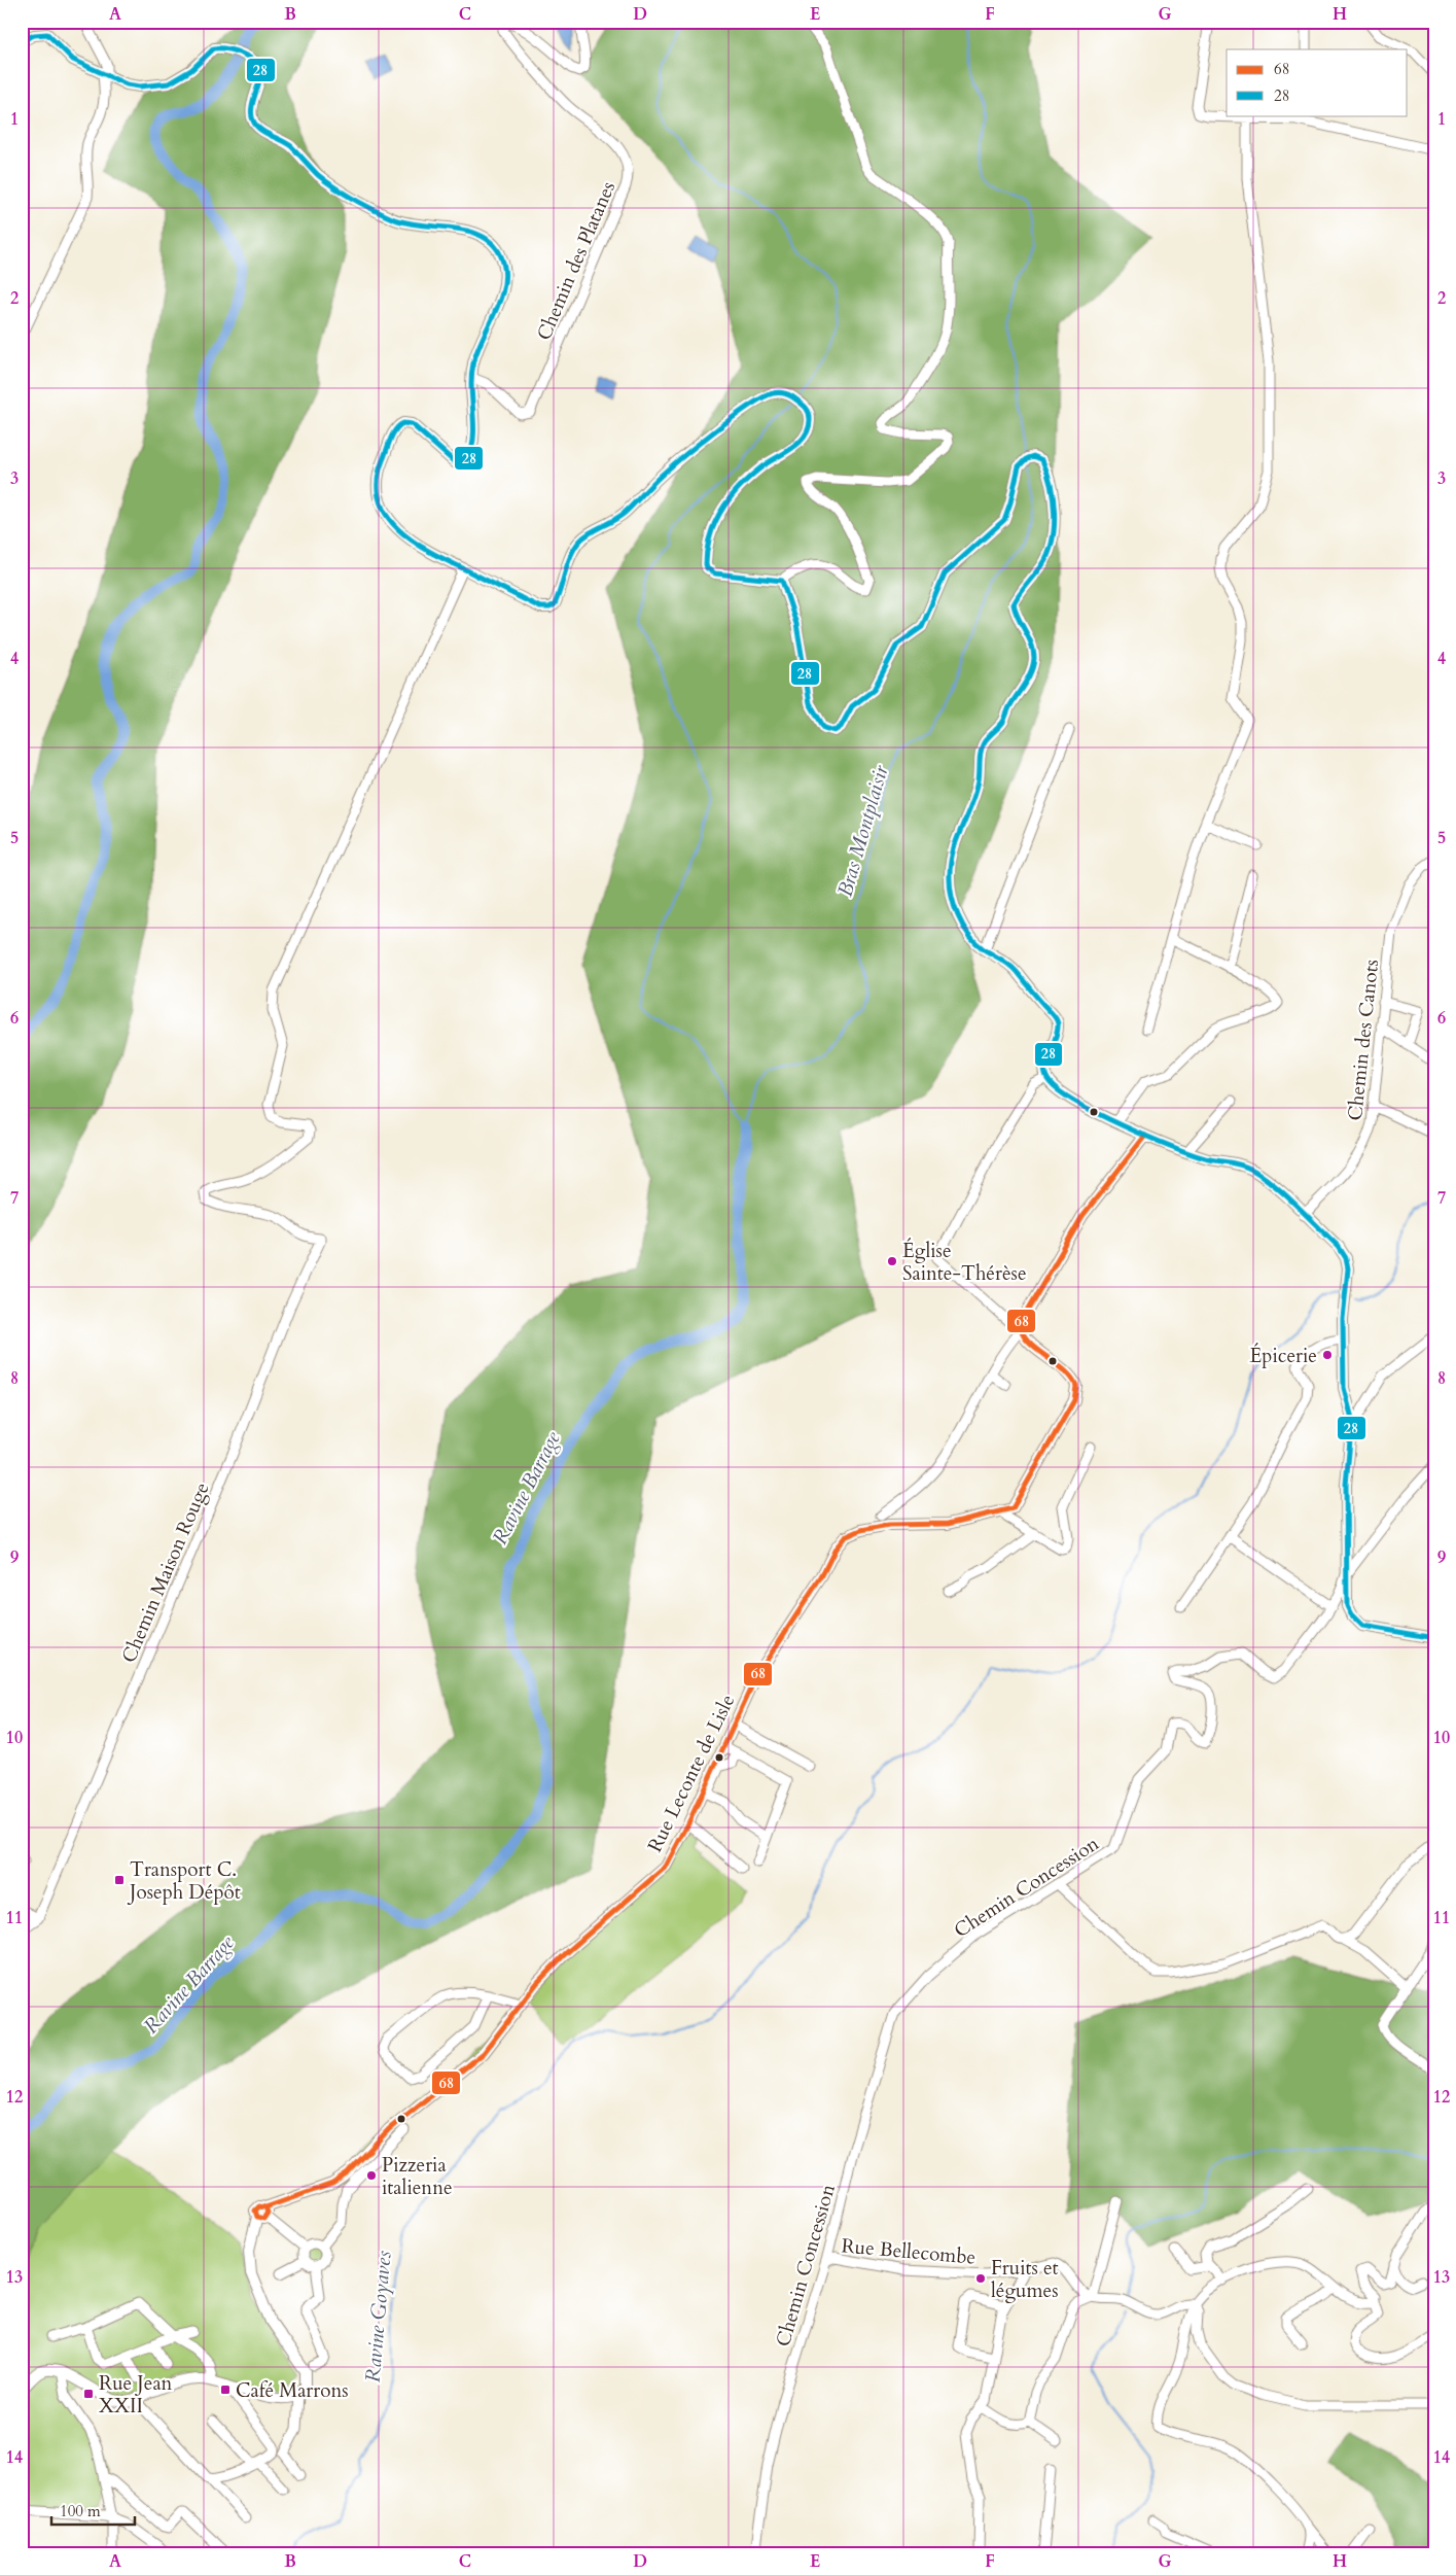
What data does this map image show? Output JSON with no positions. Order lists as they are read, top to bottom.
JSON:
{
  "streets": {
    "main road": ["Rue Leconte de Lisle"],
    "street": [
      "Chemin des Platanes",
      "Chemin des Canots",
      "Chemin Maison Rouge",
      "Chemin Concession",
      "Rue Bellecombe"
    ]
  },
  "crossings": [
    ["Chemin Concession", "Rue Bellecombe"]
  ],
  "water": ["Bras Montplaisir", "Ravine Barrage", "Ravine Goyaves"],
  "places": {
    "other": [
      "Église Sainte-Thérèse",
      "Épicerie",
      "Pizzeria italienne",
      "Fruits et légumes"
    ],
    "transit": ["Transport C. Joseph Dépôt", "Café Marrons", "Rue Jean XXII"]
  },
  "lines": ["transit line 28", "transit line 68"],
  "legend": ["68", "28"],
  "scale_bar": "100 m",
  "grid": {
    "columns": [
      "A",
      "B",
      "C",
      "D",
      "E",
      "F",
      "G",
      "H"
    ],
    "rows": [
      "1",
      "2",
      "3",
      "4",
      "5",
      "6",
      "7",
      "8",
      "9",
      "10",
      "11",
      "12",
      "13",
      "14"
    ]
  }
}
